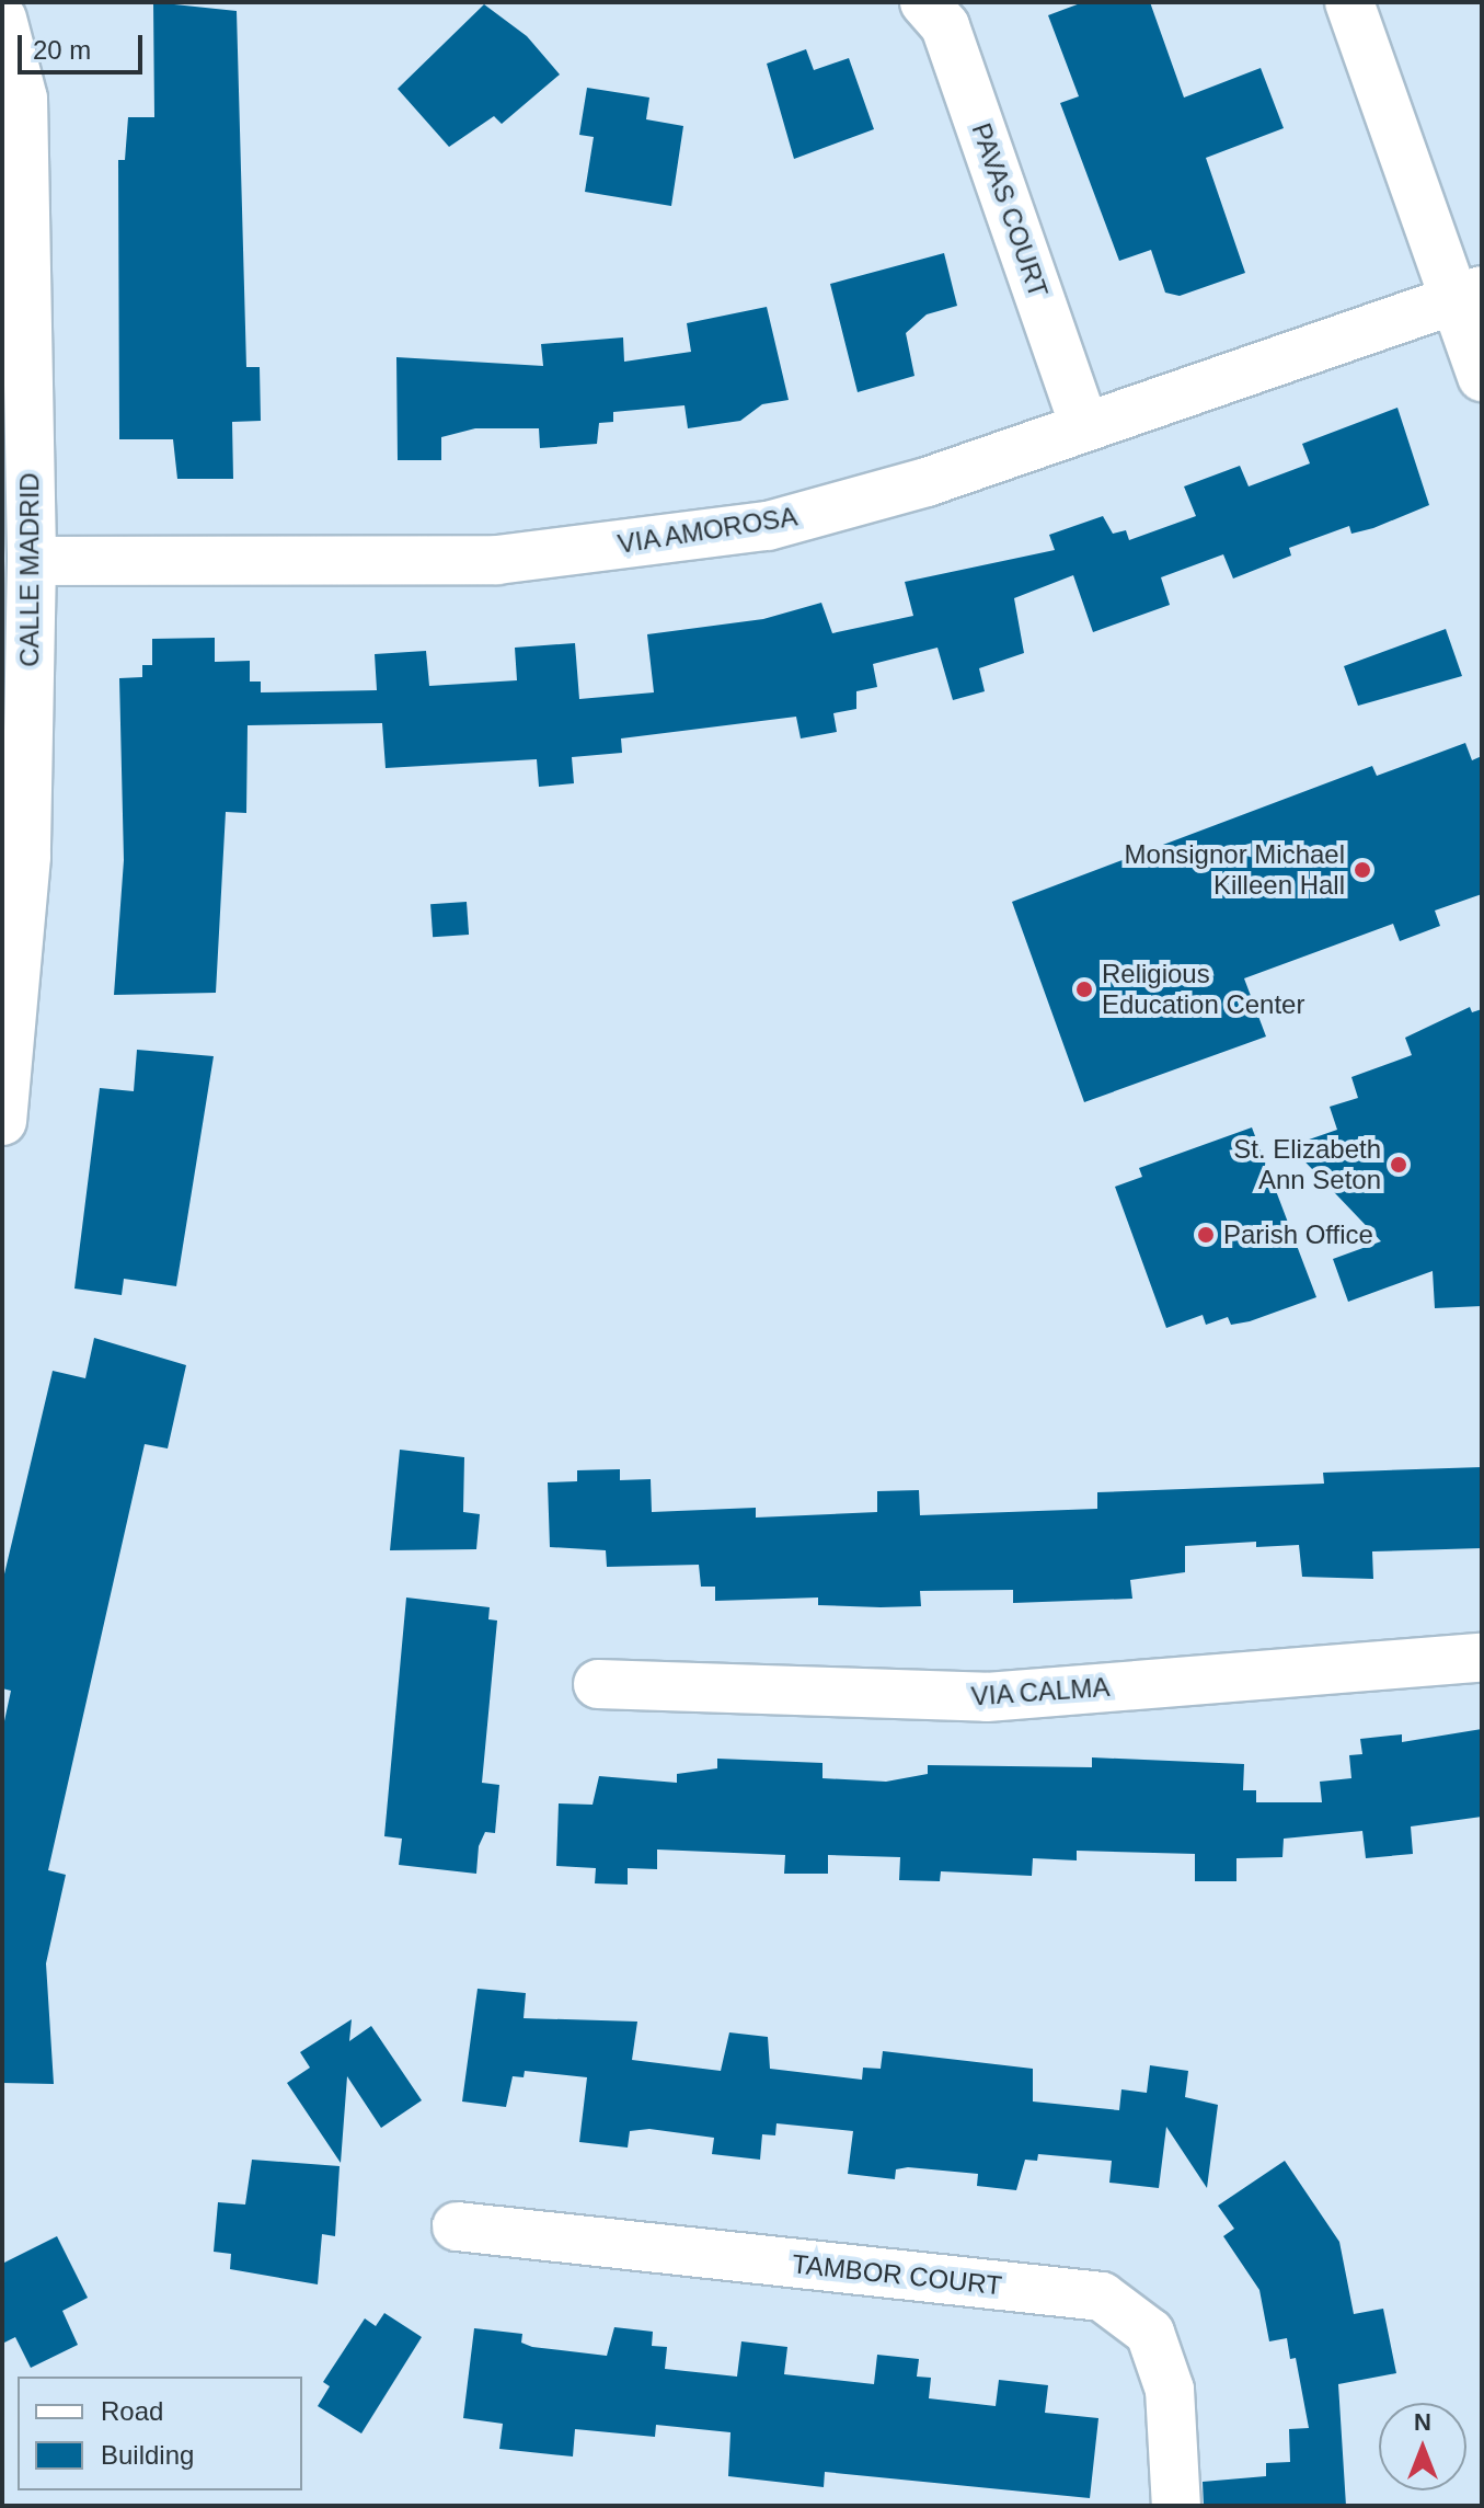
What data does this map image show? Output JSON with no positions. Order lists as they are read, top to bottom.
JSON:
{
  "streets": {
    "street": [
      "PAVAS COURT",
      "VIA AMOROSA",
      "CALLE MADRID",
      "VIA CALMA",
      "TAMBOR COURT"
    ]
  },
  "crossings": [
    ["PAVAS COURT", "VIA AMOROSA"],
    ["VIA AMOROSA", "CALLE MADRID"]
  ],
  "places": [
    "Monsignor Michael Killeen Hall",
    "Religious Education Center",
    "St. Elizabeth Ann Seton",
    "Parish Office"
  ],
  "legend": ["Road", "Building"],
  "scale_bar": "20 m",
  "north": "top"
}
